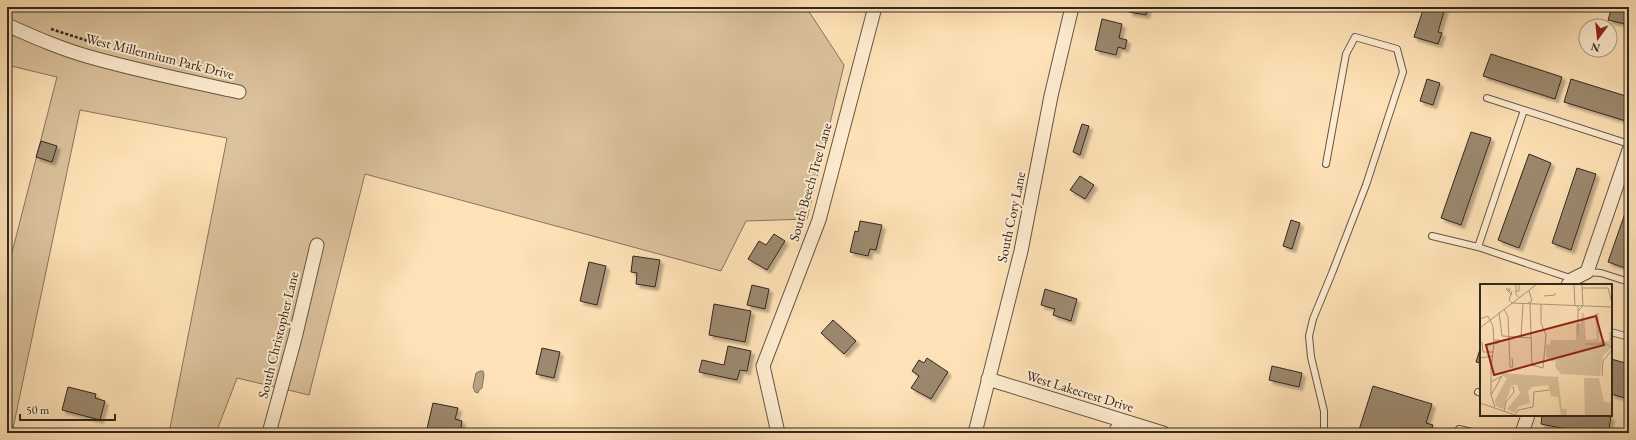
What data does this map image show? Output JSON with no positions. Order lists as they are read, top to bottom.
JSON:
{
  "streets": {
    "street": [
      "West Millennium Park Drive",
      "South Beech Tree Lane",
      "South Cory Lane",
      "South Christopher Lane",
      "West Lakecrest Drive"
    ]
  },
  "crossings": [
    ["South Cory Lane", "West Lakecrest Drive"]
  ],
  "scale_bar": "50 m",
  "north": "bottom"
}
